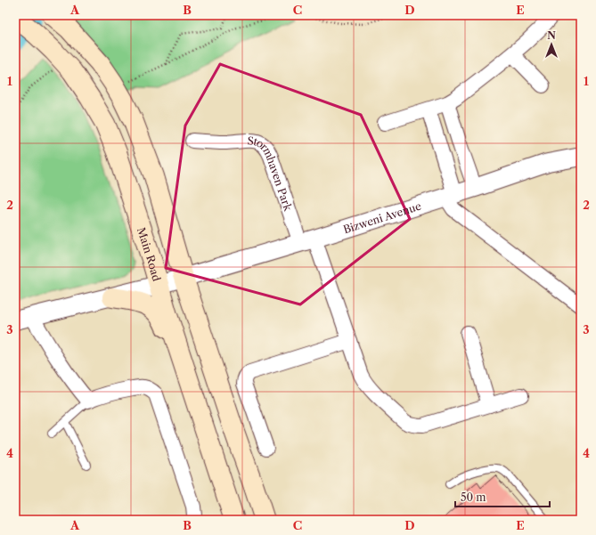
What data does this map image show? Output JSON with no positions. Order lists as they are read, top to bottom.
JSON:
{
  "streets": {
    "main road": ["Main Road"],
    "street": ["Stormhaven Park", "Bizweni Avenue"]
  },
  "crossings": [
    ["Stormhaven Park", "Bizweni Avenue"],
    ["Bizweni Avenue", "Main Road"]
  ],
  "scale_bar": "50 m",
  "north": "top",
  "grid": {
    "columns": [
      "A",
      "B",
      "C",
      "D",
      "E"
    ],
    "rows": [
      "1",
      "2",
      "3",
      "4"
    ]
  }
}
